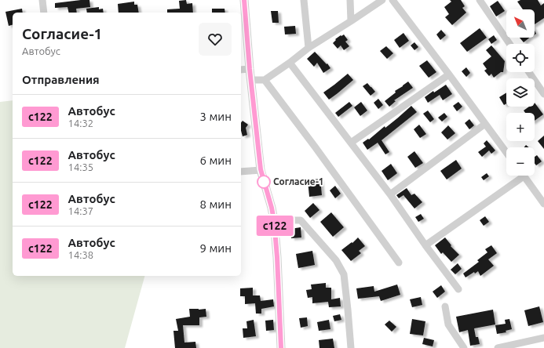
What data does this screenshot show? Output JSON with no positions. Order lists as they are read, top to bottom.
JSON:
{
  "places": ["Согласие-1"],
  "lines": ["bus line с122"],
  "north": "top left",
  "page": {
    "on_map": "с122",
    "map_buttons": ["+", "−"],
    "heading": [
      ["Согласие-1", "Автобус"],
      "Отправления"
    ],
    "list": [
      {
        "mark": "с122",
        "name": "Автобус",
        "note": "14:32",
        "value": "3 мин"
      },
      {
        "mark": "с122",
        "name": "Автобус",
        "note": "14:35",
        "value": "6 мин"
      },
      {
        "mark": "с122",
        "name": "Автобус",
        "note": "14:37",
        "value": "8 мин"
      },
      {
        "mark": "с122",
        "name": "Автобус",
        "note": "14:38",
        "value": "9 мин"
      }
    ]
  }
}
